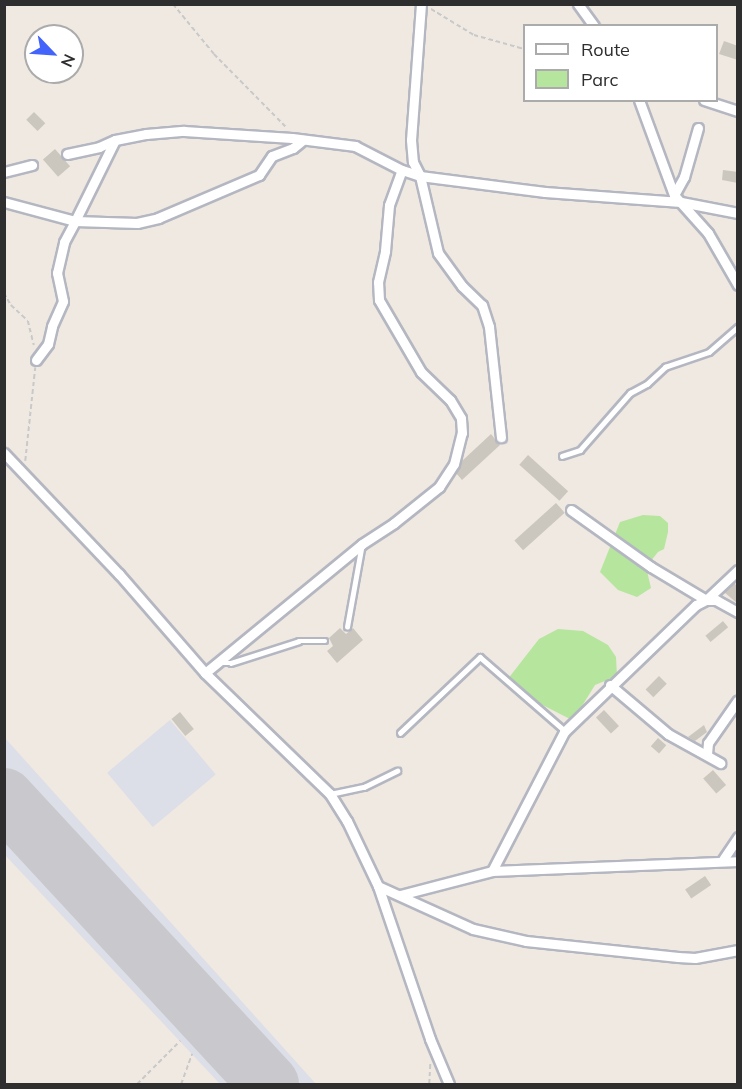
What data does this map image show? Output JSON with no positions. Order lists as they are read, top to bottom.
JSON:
{
  "legend": ["Route", "Parc"],
  "north": "bottom right"
}
